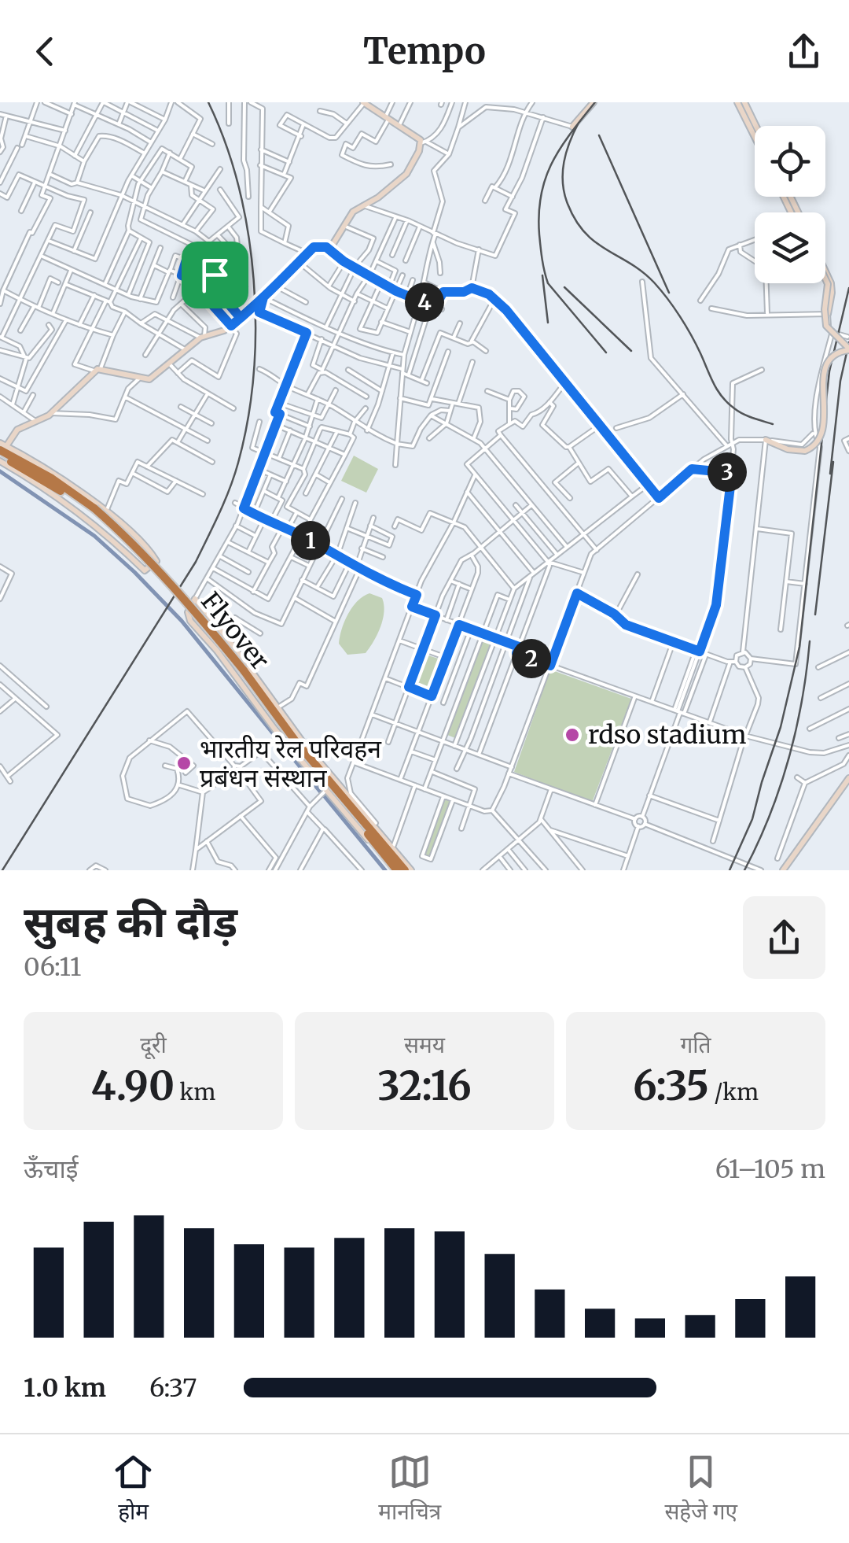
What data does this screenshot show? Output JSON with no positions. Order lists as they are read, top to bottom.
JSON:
{
  "streets": {
    "highway": ["Flyover"]
  },
  "places": ["rdso stadium", "भारतीय रेल परिवहन प्रबंधन संस्थान"],
  "page": {
    "header": "Tempo",
    "pins": [
      "4",
      "3",
      "1",
      "2"
    ],
    "heading": ["सुबह की दौड़", "06:11"],
    "stats": [
      ["दूरी", "4.90 km"],
      ["समय", "32:16"],
      ["गति", "6:35 /km"]
    ],
    "chart": ["ऊँचाई", "61–105 m"],
    "list": [
      {
        "name": "1.0 km",
        "note": "6:37"
      }
    ],
    "tabs": ["होम", "मानचित्र", "सहेजे गए"]
  }
}
